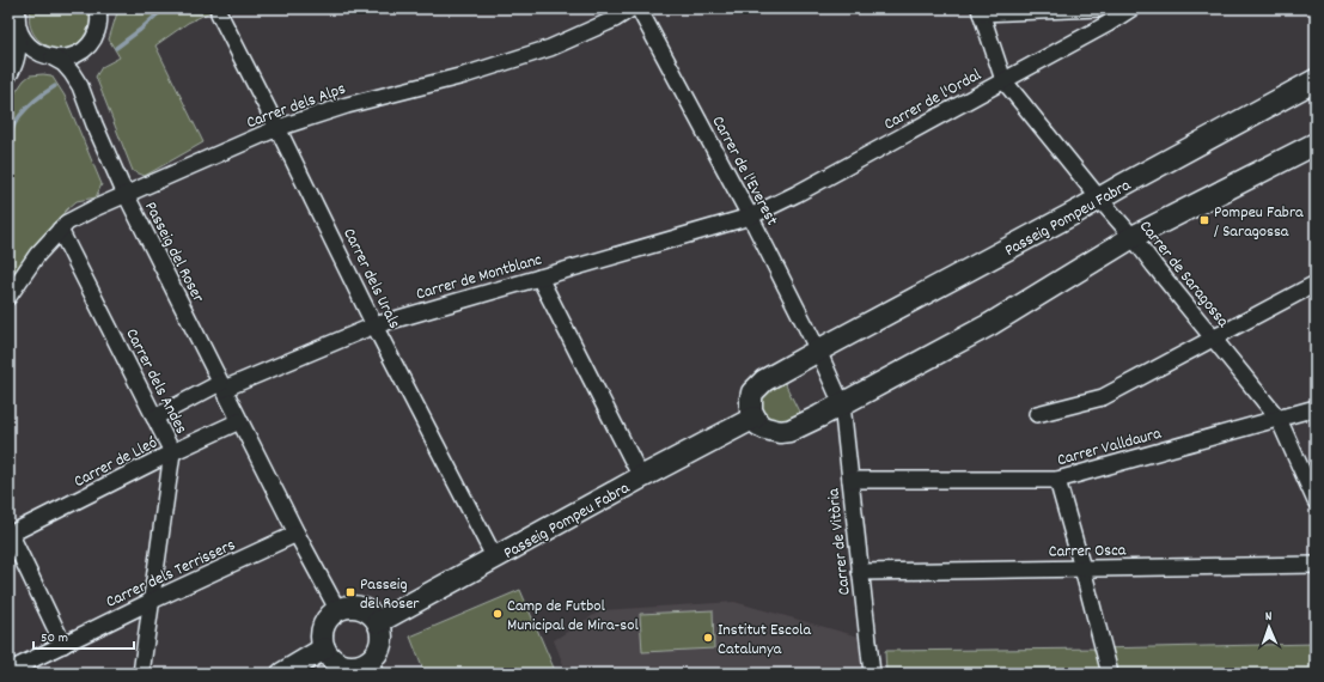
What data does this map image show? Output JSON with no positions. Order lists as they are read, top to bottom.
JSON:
{
  "streets": {
    "street": [
      "Carrer de l'Ordal",
      "Carrer dels Alps",
      "Carrer de l'Everest",
      "Passeig Pompeu Fabra",
      "Passeig del Roser",
      "Carrer de Saragossa",
      "Carrer de Montblanc",
      "Carrer dels Urals",
      "Carrer dels Andes",
      "Carrer Valldaura",
      "Carrer de Lleó",
      "Carrer de Vitòria",
      "Carrer Osca",
      "Carrer dels Terrissers"
    ]
  },
  "crossings": [
    ["Carrer de l'Ordal", "Carrer de l'Everest"],
    ["Carrer de l'Ordal", "Carrer de Saragossa"],
    ["Carrer de l'Ordal", "Carrer de Montblanc"],
    ["Carrer dels Alps", "Passeig del Roser"],
    ["Carrer dels Alps", "Carrer dels Urals"],
    ["Carrer dels Alps", "Carrer dels Andes"],
    ["Carrer de l'Everest", "Passeig Pompeu Fabra"],
    ["Carrer de l'Everest", "Carrer de Montblanc"],
    ["Passeig Pompeu Fabra", "Passeig del Roser"],
    ["Passeig Pompeu Fabra", "Carrer de Saragossa"],
    ["Passeig Pompeu Fabra", "Carrer dels Urals"],
    ["Passeig del Roser", "Carrer de Montblanc"],
    ["Passeig del Roser", "Carrer de Lleó"],
    ["Passeig del Roser", "Carrer dels Terrissers"],
    ["Carrer de Saragossa", "Carrer Valldaura"],
    ["Carrer de Montblanc", "Carrer dels Urals"],
    ["Carrer de Montblanc", "Carrer dels Andes"],
    ["Carrer dels Andes", "Carrer de Lleó"],
    ["Carrer dels Andes", "Carrer dels Terrissers"],
    ["Carrer Valldaura", "Carrer de Vitòria"],
    ["Carrer de Vitòria", "Carrer Osca"]
  ],
  "places": {
    "transit": ["Pompeu Fabra / Saragossa", "Passeig del Roser"],
    "other": ["Camp de Futbol Municipal de Mira-sol", "Institut Escola Catalunya"]
  },
  "scale_bar": "50 m",
  "north": "top"
}
